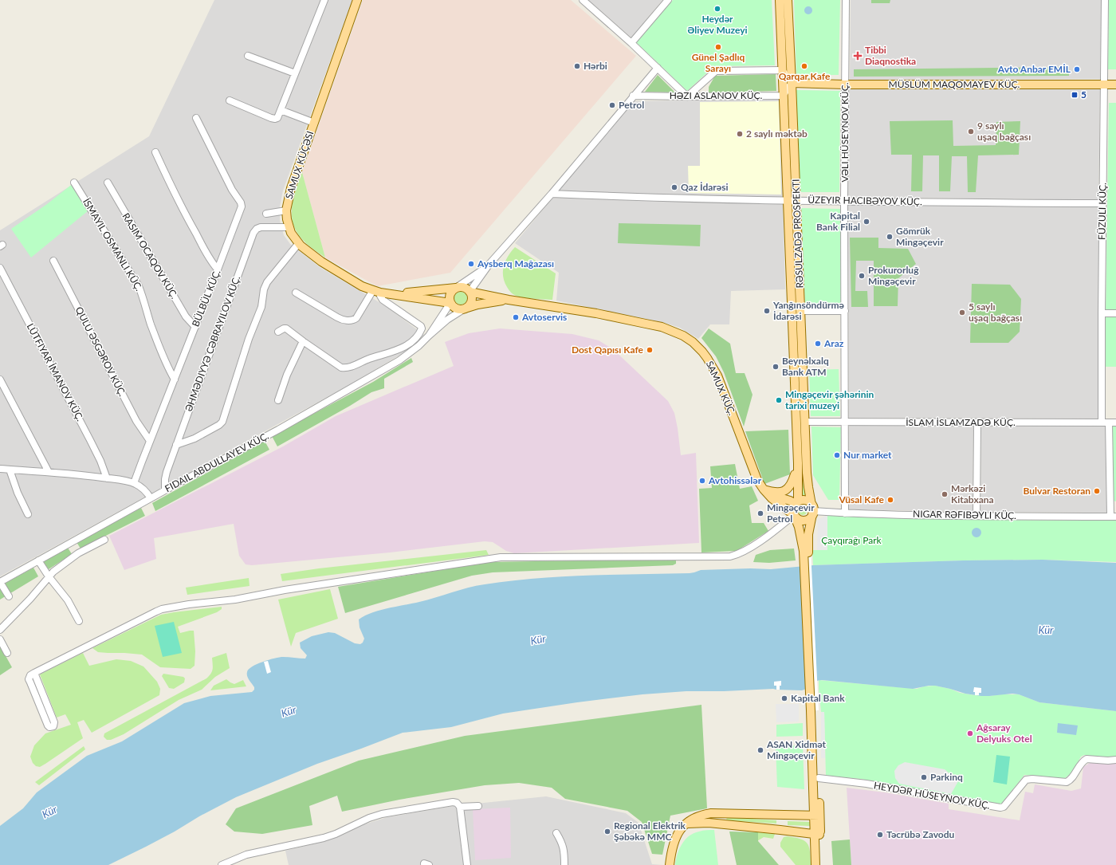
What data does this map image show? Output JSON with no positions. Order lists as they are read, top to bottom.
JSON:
{
  "streets": {
    "main road": [
      "MÜSLÜM MAQOMAYEV KÜÇ.",
      "SAMUX KÜÇƏSI",
      "RƏSULZADƏ PROSPEKTI",
      "SAMUX KÜÇ."
    ],
    "street": [
      "HƏZI ASLANOV KÜÇ.",
      "VƏLI HÜSEYNOV KÜÇ.",
      "FÜZULI KÜÇ.",
      "RASIM OCAQOV KÜÇ.",
      "BÜLBÜL KÜÇ.",
      "QULU ƏSGƏROV KÜÇ.",
      "LÜTFIYAR İMANOV KÜÇ.",
      "İSLAM İSLAMZADƏ KÜÇ.",
      "FIDAIL ABDULLAYEV KÜÇ.",
      "NIGAR RƏFIBƏYLI KÜÇ.",
      "HEYDƏR HÜSEYNOV KÜÇ."
    ]
  },
  "crossings": [
    ["MÜSLÜM MAQOMAYEV KÜÇ.", "VƏLI HÜSEYNOV KÜÇ."],
    ["MÜSLÜM MAQOMAYEV KÜÇ.", "FÜZULI KÜÇ."],
    ["MÜSLÜM MAQOMAYEV KÜÇ.", "RƏSULZADƏ PROSPEKTI"],
    ["HƏZI ASLANOV KÜÇ.", "RƏSULZADƏ PROSPEKTI"],
    ["VƏLI HÜSEYNOV KÜÇ.", "İSLAM İSLAMZADƏ KÜÇ."],
    ["VƏLI HÜSEYNOV KÜÇ.", "NIGAR RƏFIBƏYLI KÜÇ."],
    ["FÜZULI KÜÇ.", "İSLAM İSLAMZADƏ KÜÇ."],
    ["RƏSULZADƏ PROSPEKTI", "SAMUX KÜÇ."],
    ["RƏSULZADƏ PROSPEKTI", "İSLAM İSLAMZADƏ KÜÇ."],
    ["RƏSULZADƏ PROSPEKTI", "NIGAR RƏFIBƏYLI KÜÇ."],
    ["RASIM OCAQOV KÜÇ.", "BÜLBÜL KÜÇ."],
    ["BÜLBÜL KÜÇ.", "QULU ƏSGƏROV KÜÇ."],
    ["SAMUX KÜÇ.", "NIGAR RƏFIBƏYLI KÜÇ."]
  ],
  "water": ["Kür"],
  "parks": ["Çayqırağı Park"],
  "places": {
    "other": [
      "Heydər Əliyev Muzeyi",
      "Günel Şadlıq Sarayı",
      "Hərbi",
      "Qarqar Kafe",
      "Avto Anbar EMİL",
      "Petrol",
      "9 saylı uşaq bağçası",
      "2 saylı məktəb",
      "Qaz İdarəsi",
      "Kapital Bank Filial",
      "Gömrük Mingəçevir",
      "Aysberq Mağazası",
      "Prokurorluğ Mingəçevir",
      "Yanğınsöndürmə İdarəsi",
      "5 saylı uşaq bağçası",
      "Avtoservis",
      "Araz",
      "Dost Qapısı Kafe",
      "Beynəlxalq Bank ATM",
      "Mingəçevir şəhərinin tarixi muzeyi",
      "Nur market",
      "Avtohissələr",
      "Bulvar Restoran",
      "Mərkəzi Kitabxana",
      "Vüsal Kafe",
      "Mingəçevir Petrol",
      "Kapital Bank",
      "Ağsaray Delyuks Otel",
      "ASAN Xidmət Mingəçevir",
      "Parkinq",
      "Regional Elektrik Şəbəkə MMC",
      "Təcrübə Zavodu"
    ],
    "health": ["Tibbi Diaqnostika"],
    "transit": ["5"]
  }
}
